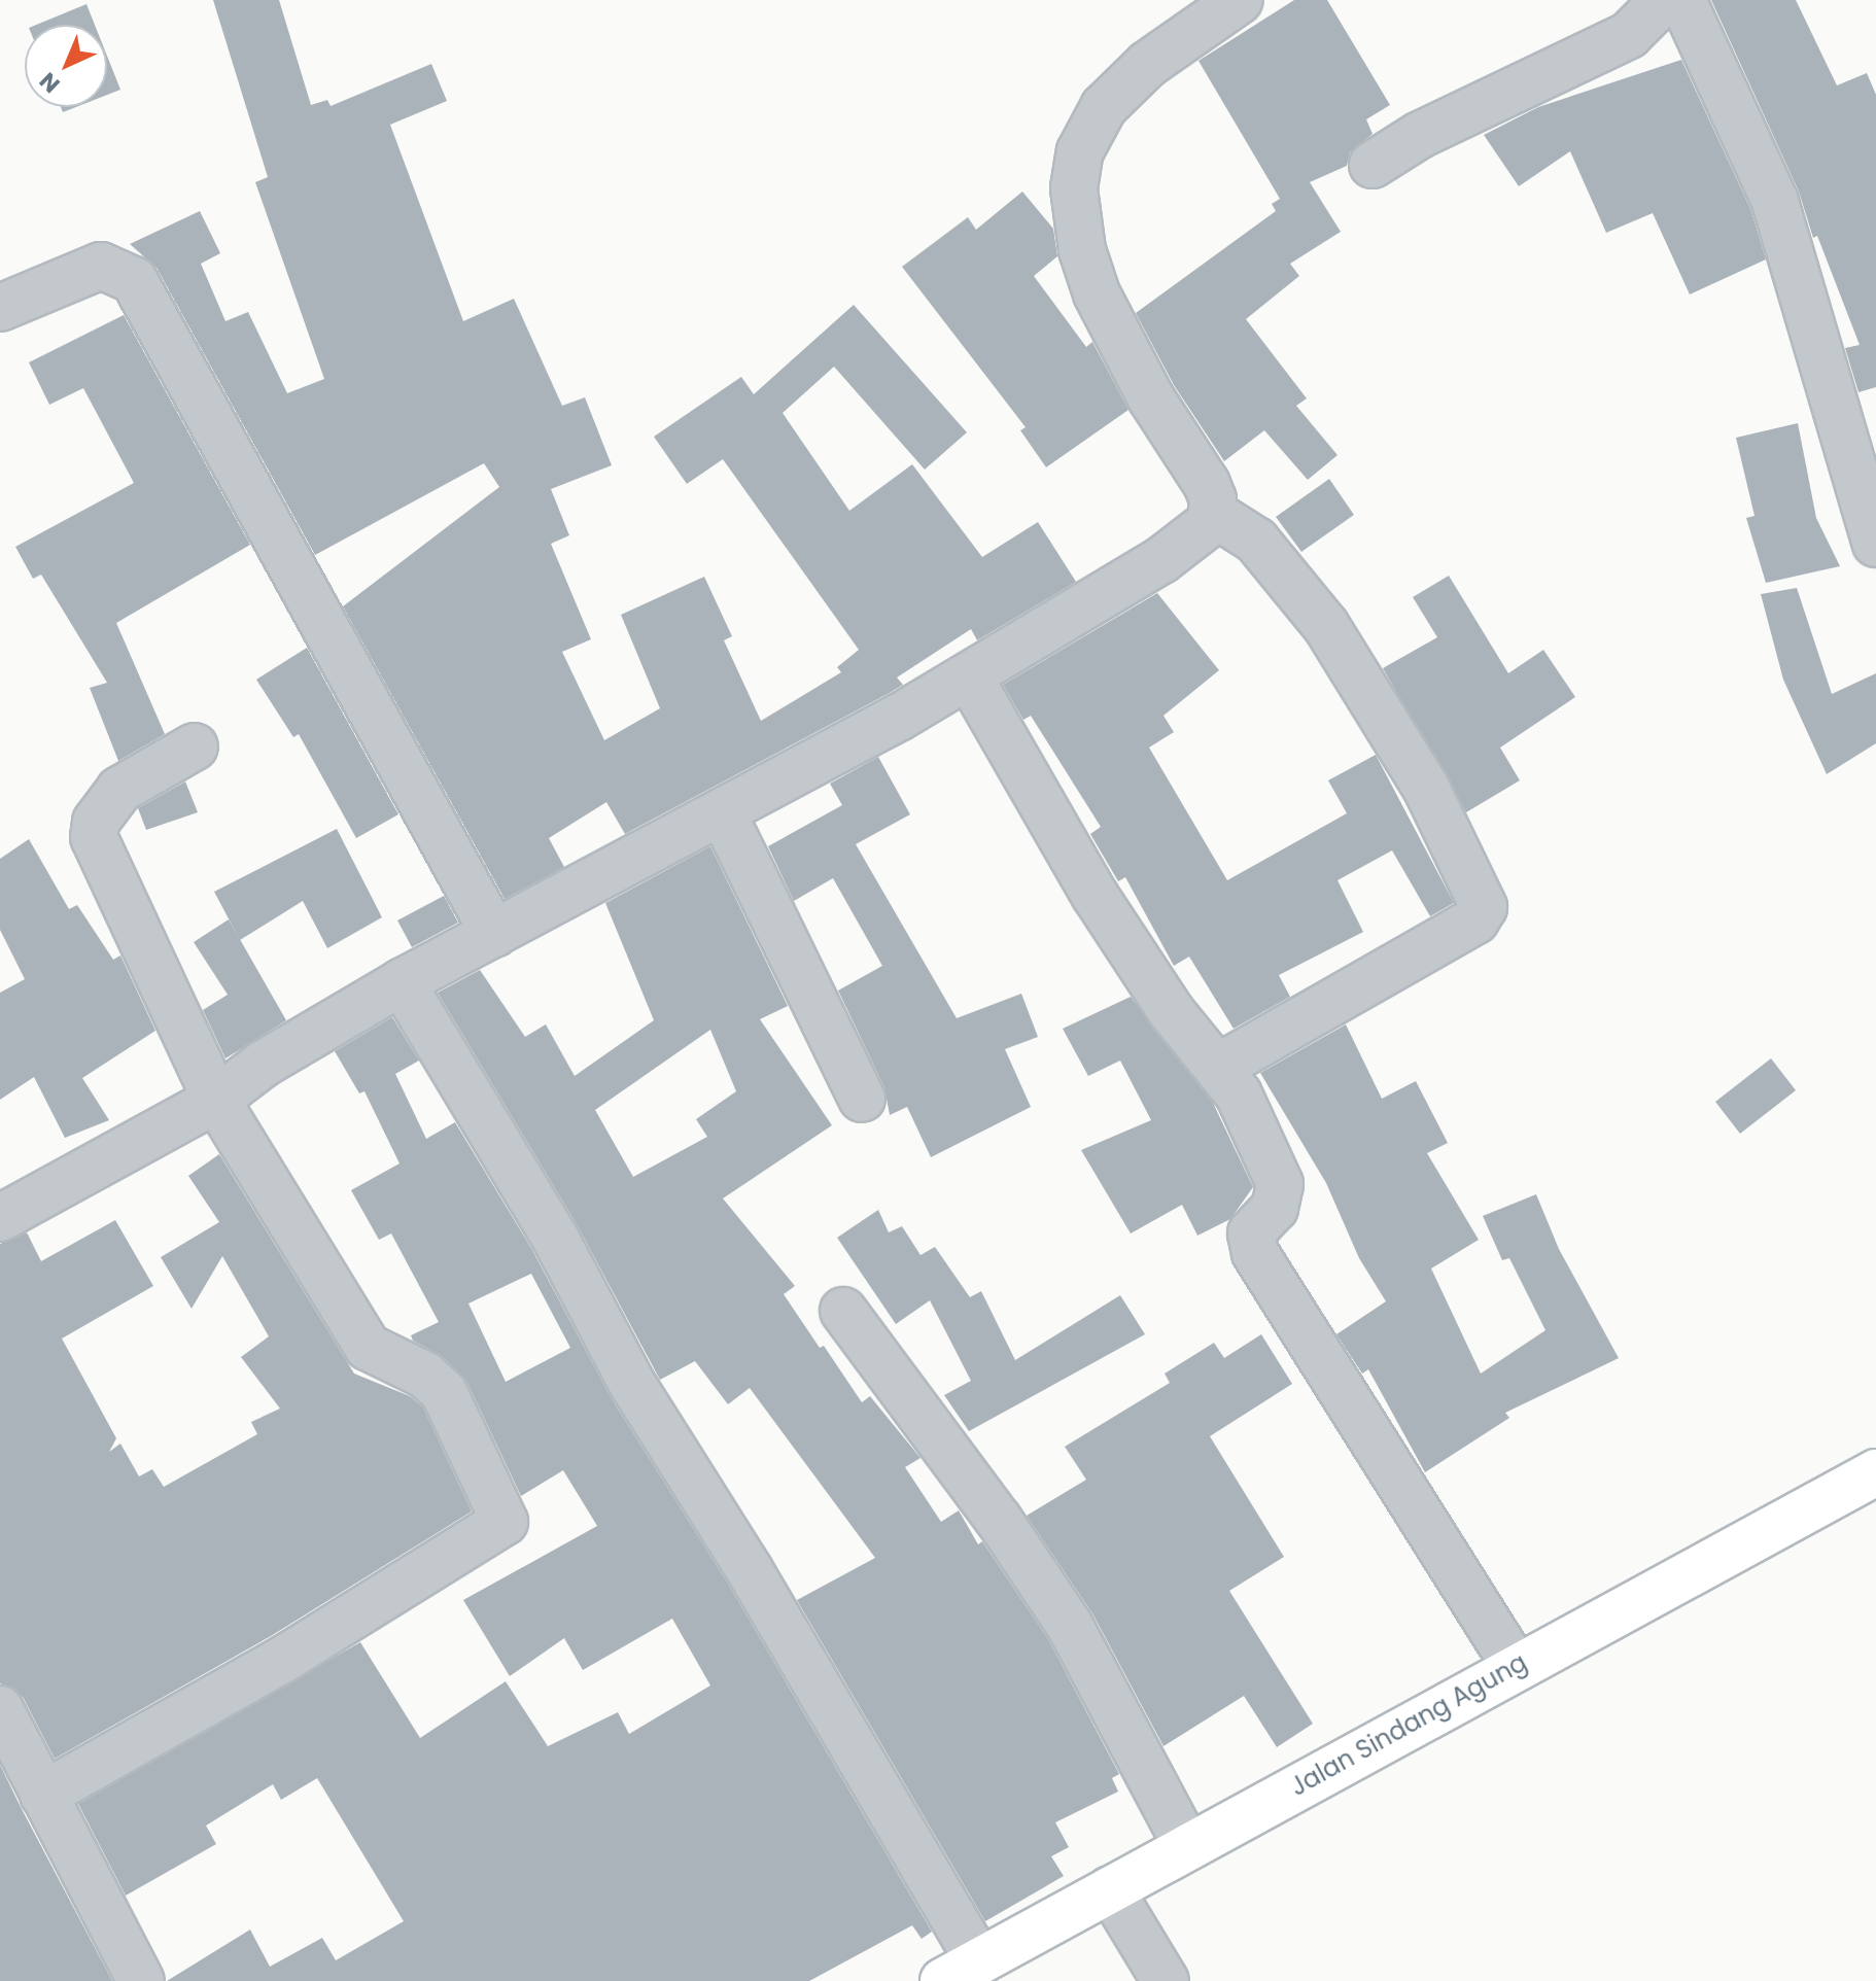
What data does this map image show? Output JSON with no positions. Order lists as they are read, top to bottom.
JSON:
{
  "streets": {
    "main road": ["Jalan Sindang Agung"]
  },
  "north": "bottom left"
}
